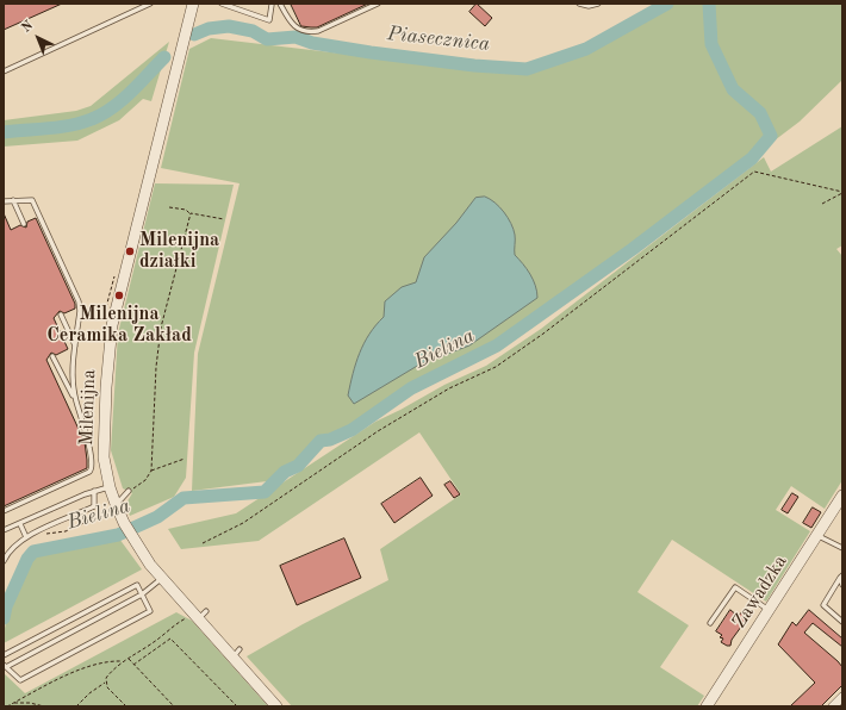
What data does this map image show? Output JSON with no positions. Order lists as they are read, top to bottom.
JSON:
{
  "streets": {
    "street": ["Milenijna", "Zawadzka"]
  },
  "water": ["Piasecznica", "Bielina"],
  "places": ["Milenijna działki", "Milenijna Ceramika Zakład"],
  "north": "top left"
}
